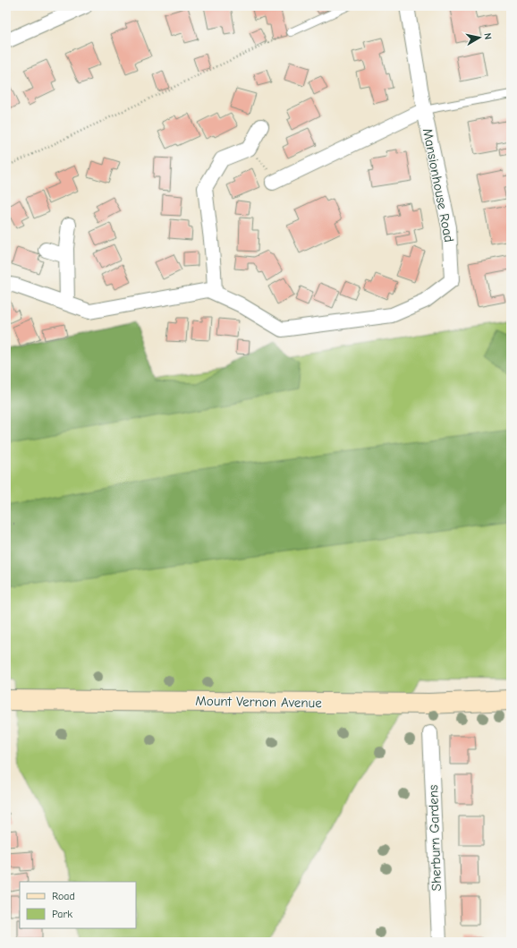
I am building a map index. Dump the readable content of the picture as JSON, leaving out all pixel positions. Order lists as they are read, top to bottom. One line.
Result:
{"streets":{"main road":["Mount Vernon Avenue"],"street":["Mansionhouse Road","Sherburn Gardens"]},"legend":["Road","Park"],"north":"right"}
